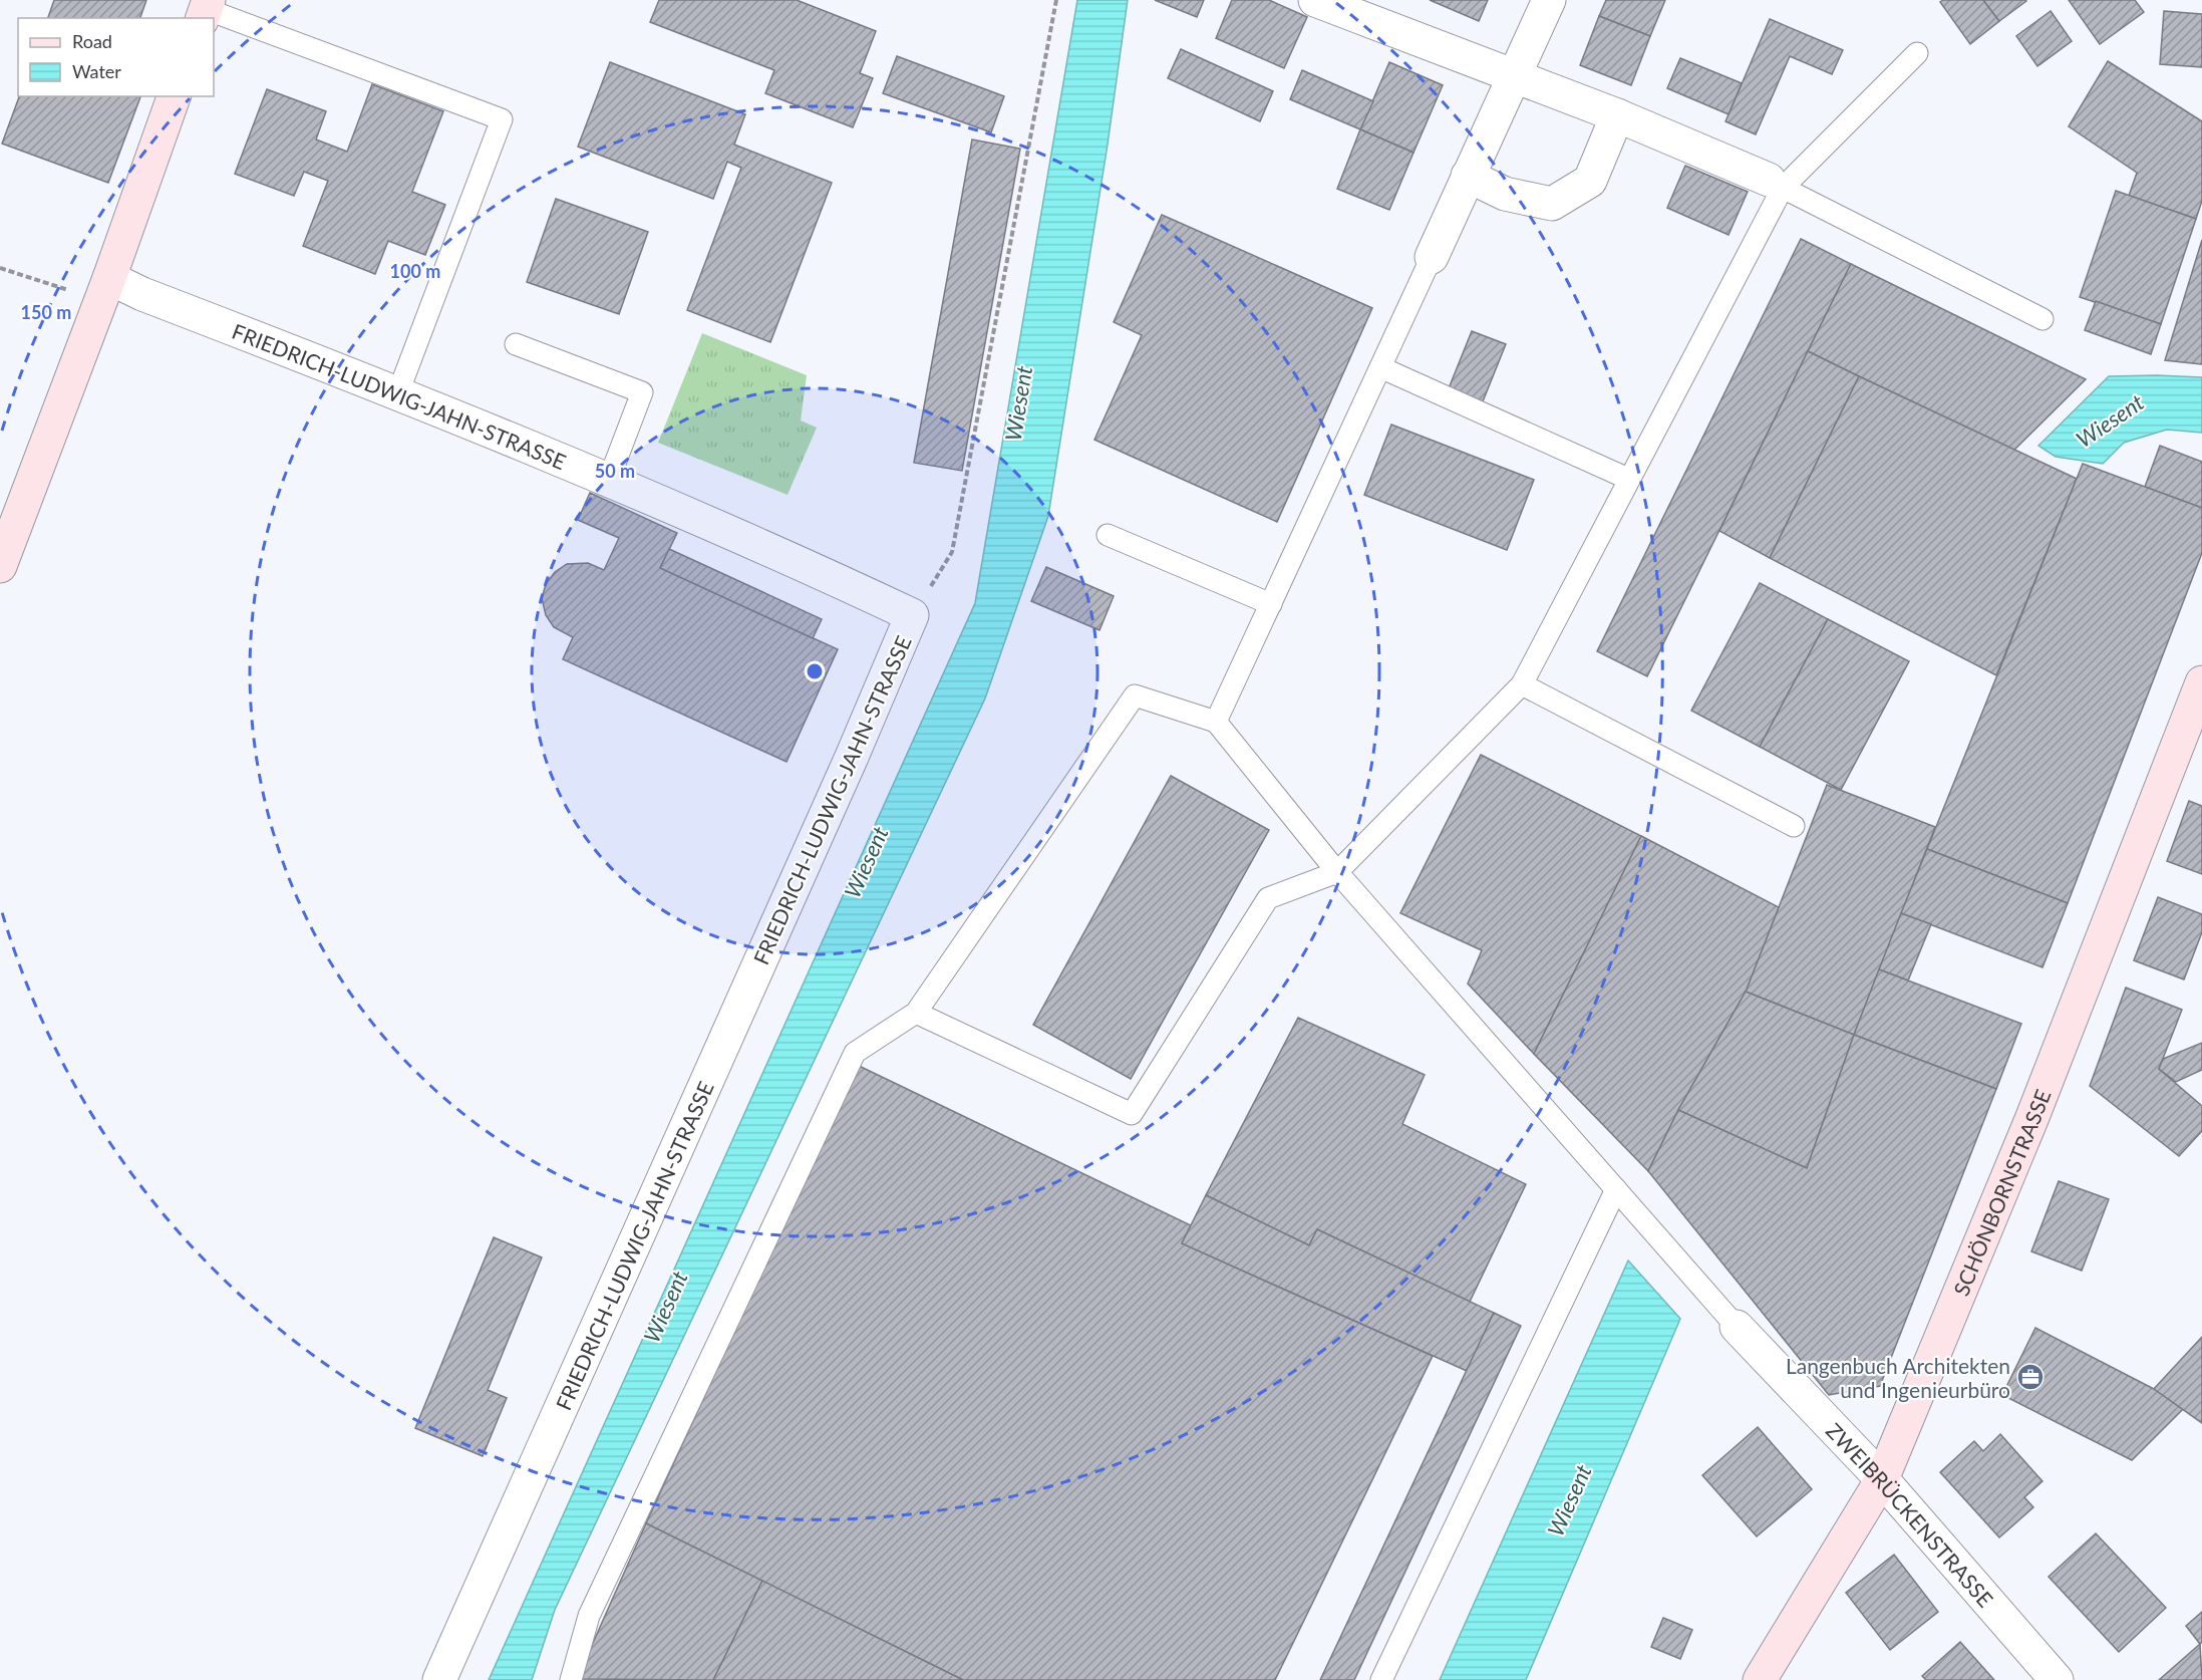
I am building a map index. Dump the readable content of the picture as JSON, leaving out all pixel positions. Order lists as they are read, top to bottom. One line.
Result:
{"streets":{"street":["FRIEDRICH-LUDWIG-JAHN-STRASSE","SCHÖNBORNSTRASSE","ZWEIBRÜCKENSTRASSE"]},"crossings":[["SCHÖNBORNSTRASSE","ZWEIBRÜCKENSTRASSE"]],"water":["Wiesent"],"places":{"office":["Langenbuch Architekten und Ingenieurbüro"]},"legend":["Road","Water"],"rings":["100 m","150 m","50 m"]}
